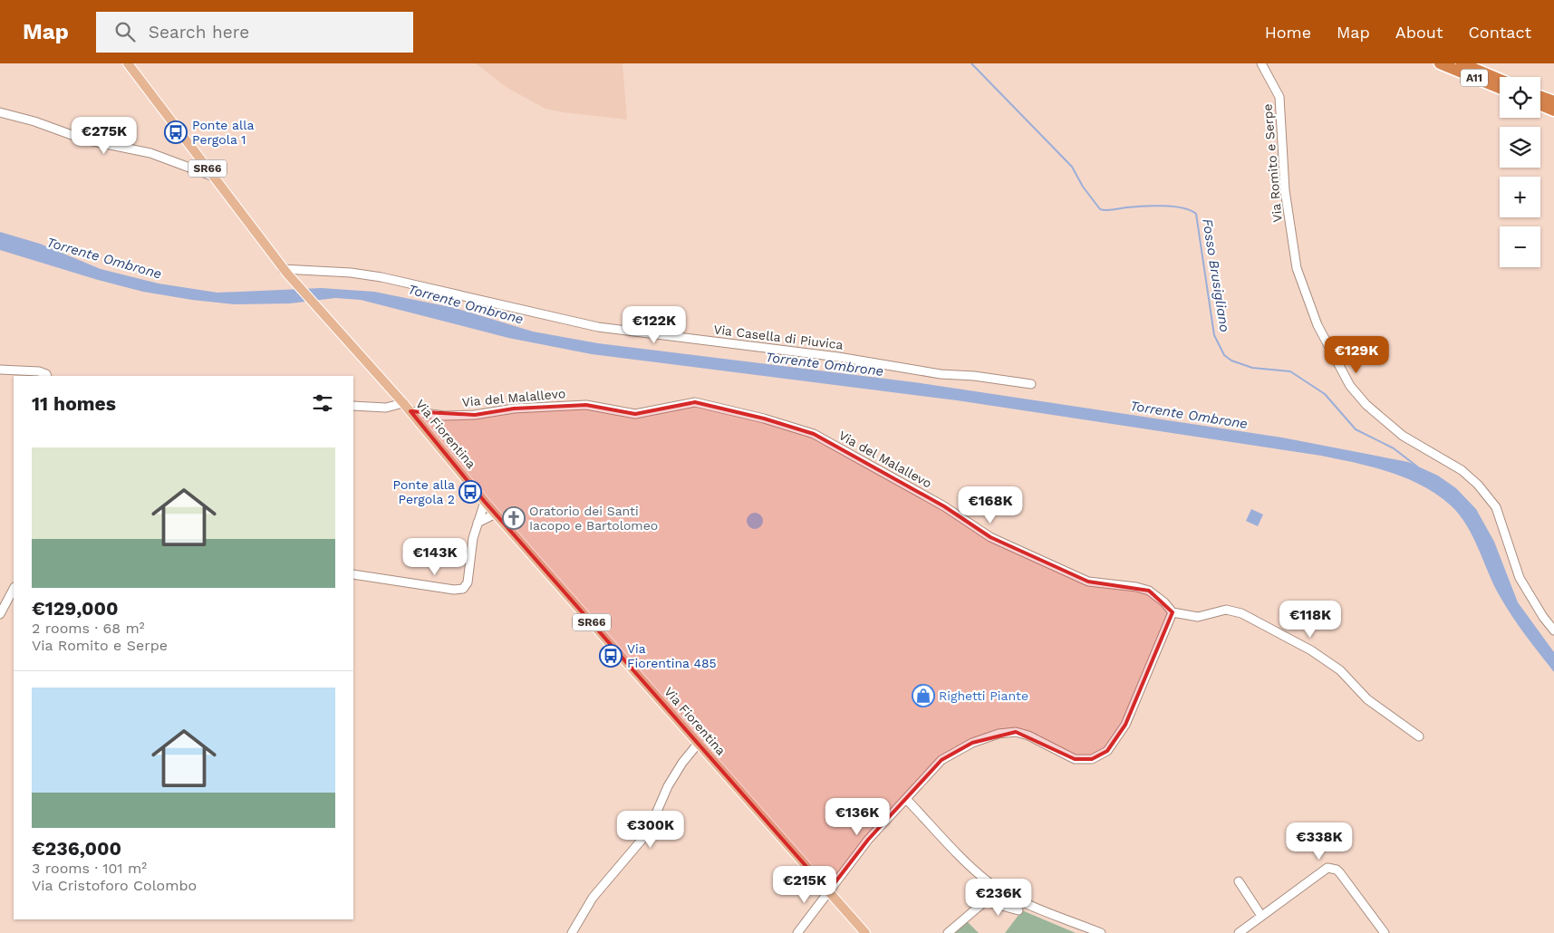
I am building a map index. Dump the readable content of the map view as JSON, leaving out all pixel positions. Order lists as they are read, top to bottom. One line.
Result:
{"streets":{"highway":["A11"],"main road":["SR66","Via Fiorentina"],"street":["Via Romito e Serpe","Via Casella di Piuvica","Via del Malallevo"]},"crossings":[["Via Casella di Piuvica","Via Fiorentina"],["Via del Malallevo","Via Fiorentina"]],"water":["Torrente Ombrone","Fosso Brusigliano"],"places":{"bus stop":["Ponte alla Pergola 1","Ponte alla Pergola 2","Via Fiorentina 485"],"church":["Oratorio dei Santi Iacopo e Bartolomeo"],"shop":["Righetti Piante"]},"page":{"header":"Map","search":"Search here","nav":["Home","Map","About","Contact"],"map_buttons":["+","−"],"price":["€275K","€122K","€129K","€168K","€143K","€118K","€136K","€300K","€338K","€215K","€236K"],"heading":"11 homes","list":[{"name":"€129,000","note":"2 rooms · 68 m² · Via Romito e Serpe"},{"name":"€236,000","note":"3 rooms · 101 m² · Via Cristoforo Colombo"}]}}
